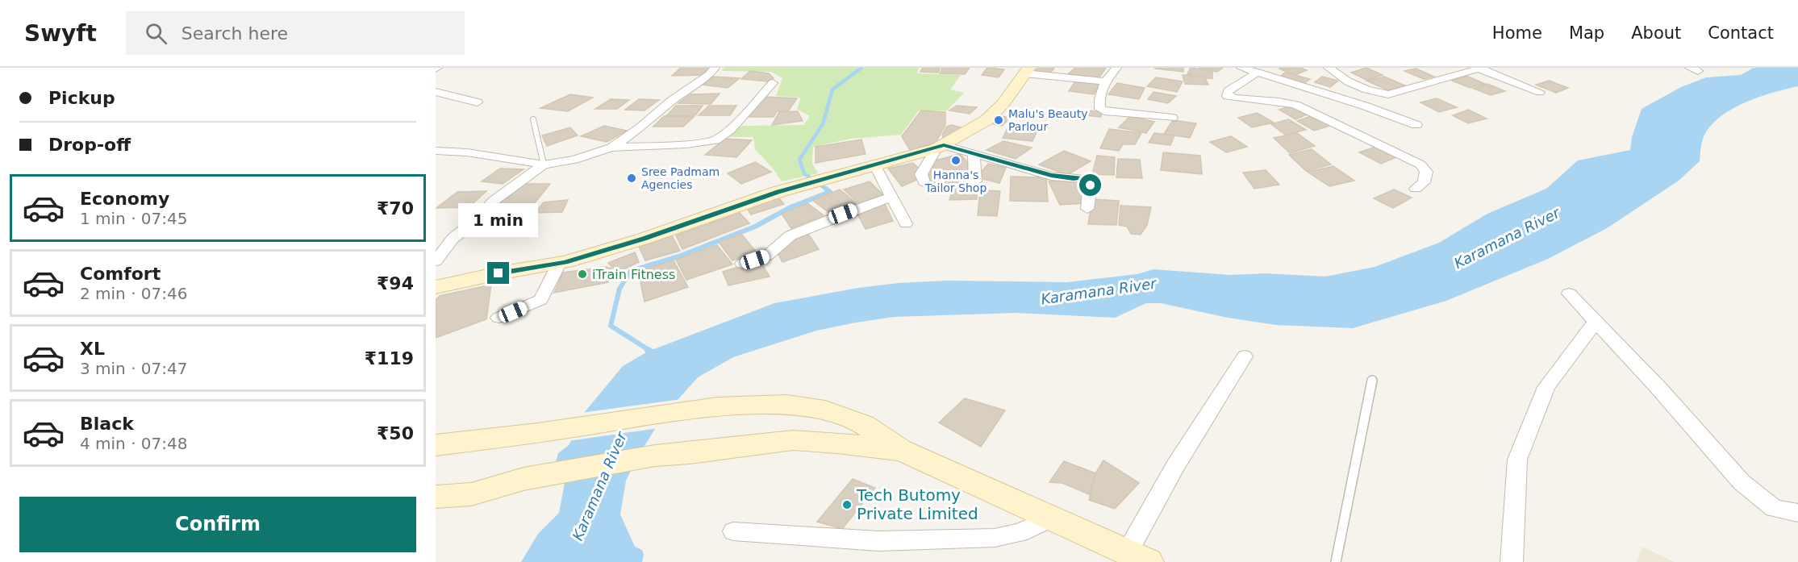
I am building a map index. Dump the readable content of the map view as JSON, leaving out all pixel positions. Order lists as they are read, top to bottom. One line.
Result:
{"water":["Karamana River"],"places":["Malu's Beauty Parlour","Hanna's Tailor Shop","Sree Padmam Agencies","iTrain Fitness","Tech Butomy Private Limited"],"page":{"header":"Swyft","search":"Search here","nav":["Home","Map","About","Contact"],"banner":["Pickup","Drop-off"],"list":[{"name":"Economy","note":"1 min · 07:45","value":"₹70"},{"name":"Comfort","note":"2 min · 07:46","value":"₹94"},{"name":"XL","note":"3 min · 07:47","value":"₹119"},{"name":"Black","note":"4 min · 07:48","value":"₹50"}],"bubble":"1 min","buttons":"Confirm"}}
